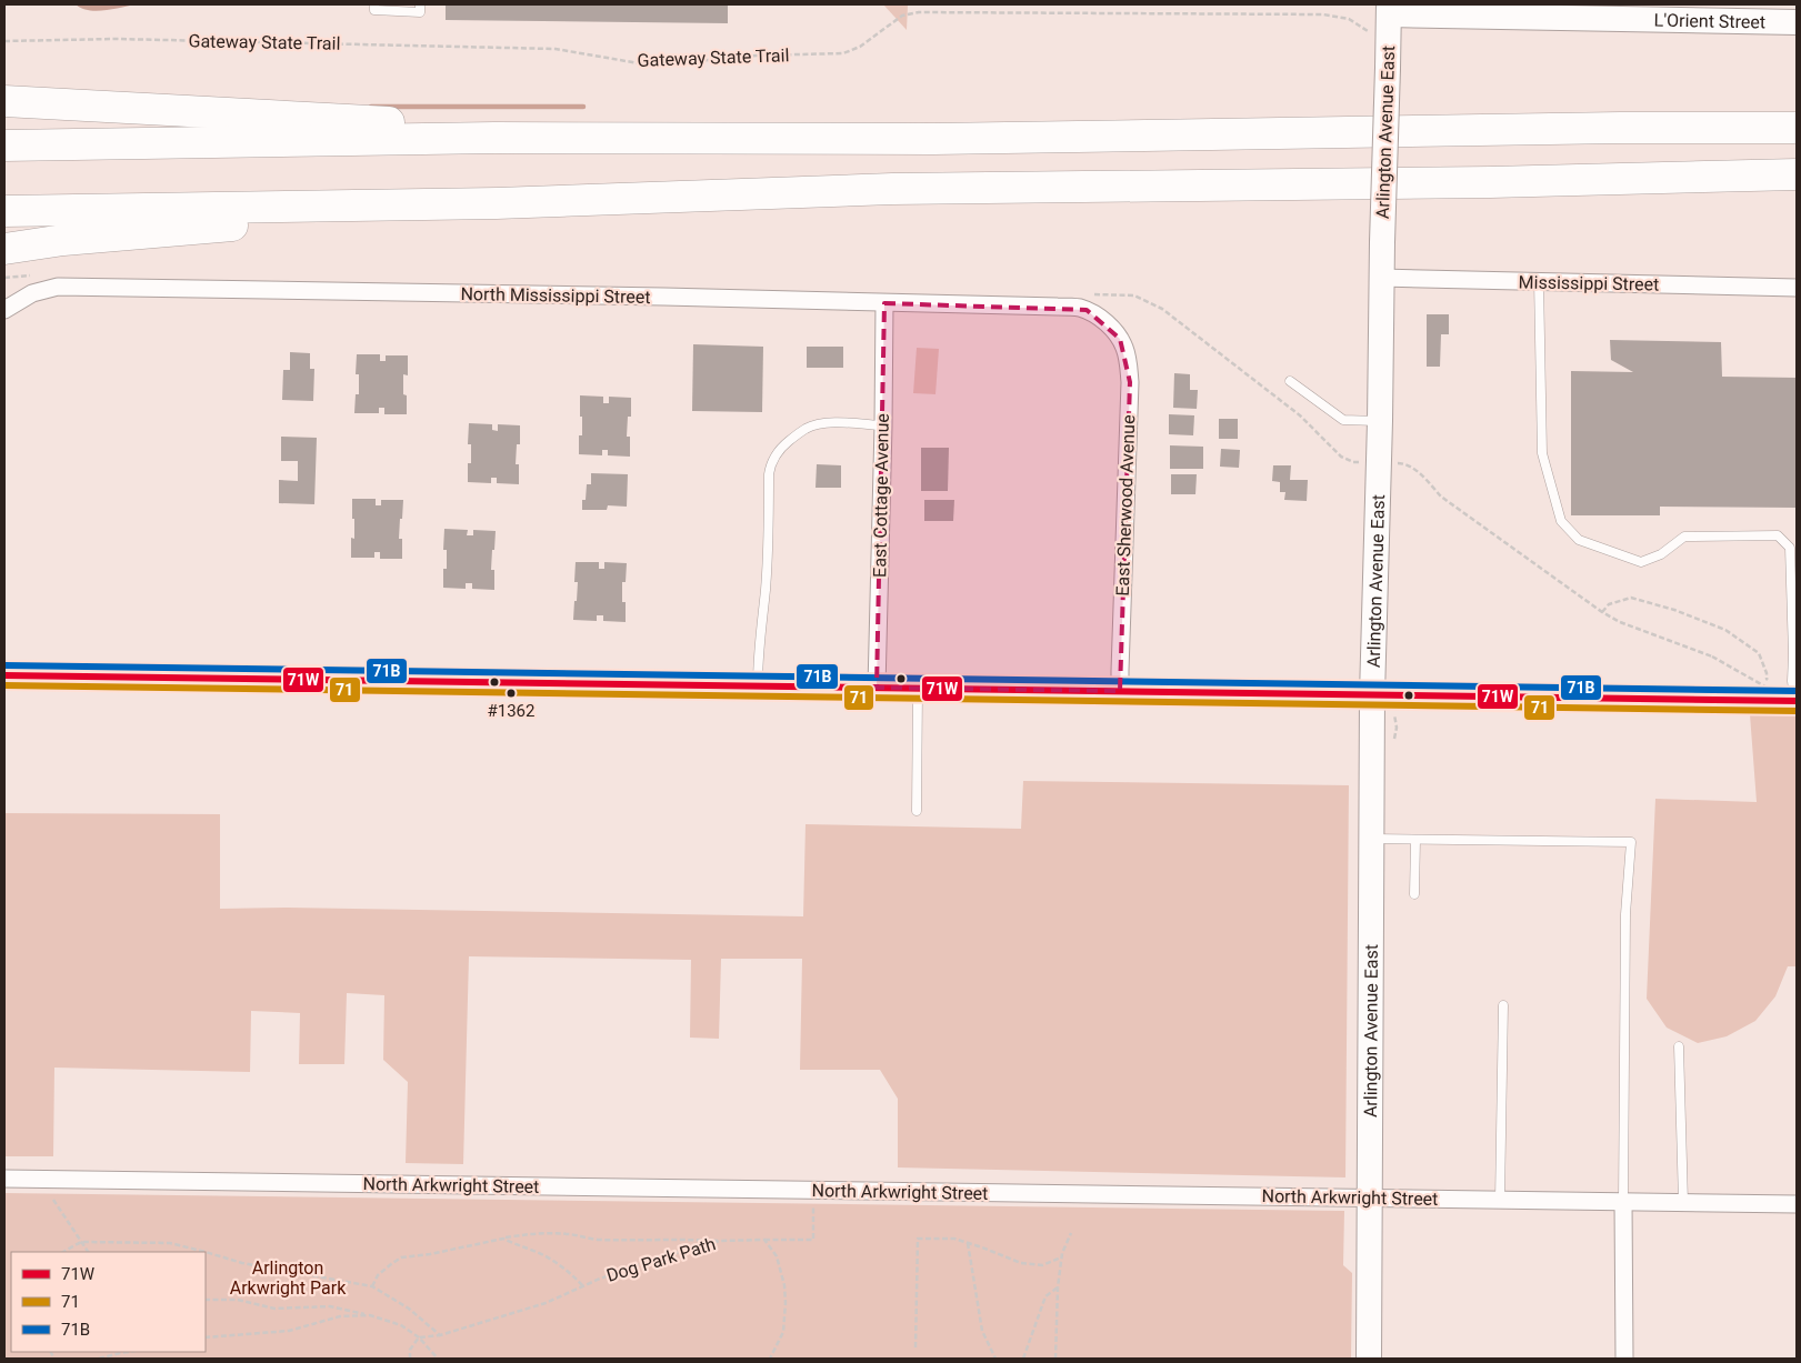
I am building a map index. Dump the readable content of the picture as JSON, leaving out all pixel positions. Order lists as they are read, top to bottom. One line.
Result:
{"streets":{"street":["L'Orient Street","Arlington Avenue East","Mississippi Street","North Mississippi Street","East Cottage Avenue","East Sherwood Avenue","North Arkwright Street"],"path":["Gateway State Trail","Dog Park Path"]},"crossings":[["L'Orient Street","Arlington Avenue East"],["Arlington Avenue East","Mississippi Street"],["Arlington Avenue East","North Arkwright Street"],["North Mississippi Street","East Cottage Avenue"],["North Mississippi Street","East Sherwood Avenue"],["North Arkwright Street","Dog Park Path"]],"parks":["Arlington Arkwright Park"],"places":["#1362"],"lines":["transit line 71B","transit line 71W","transit line 71"],"legend":["71W","71","71B"]}
